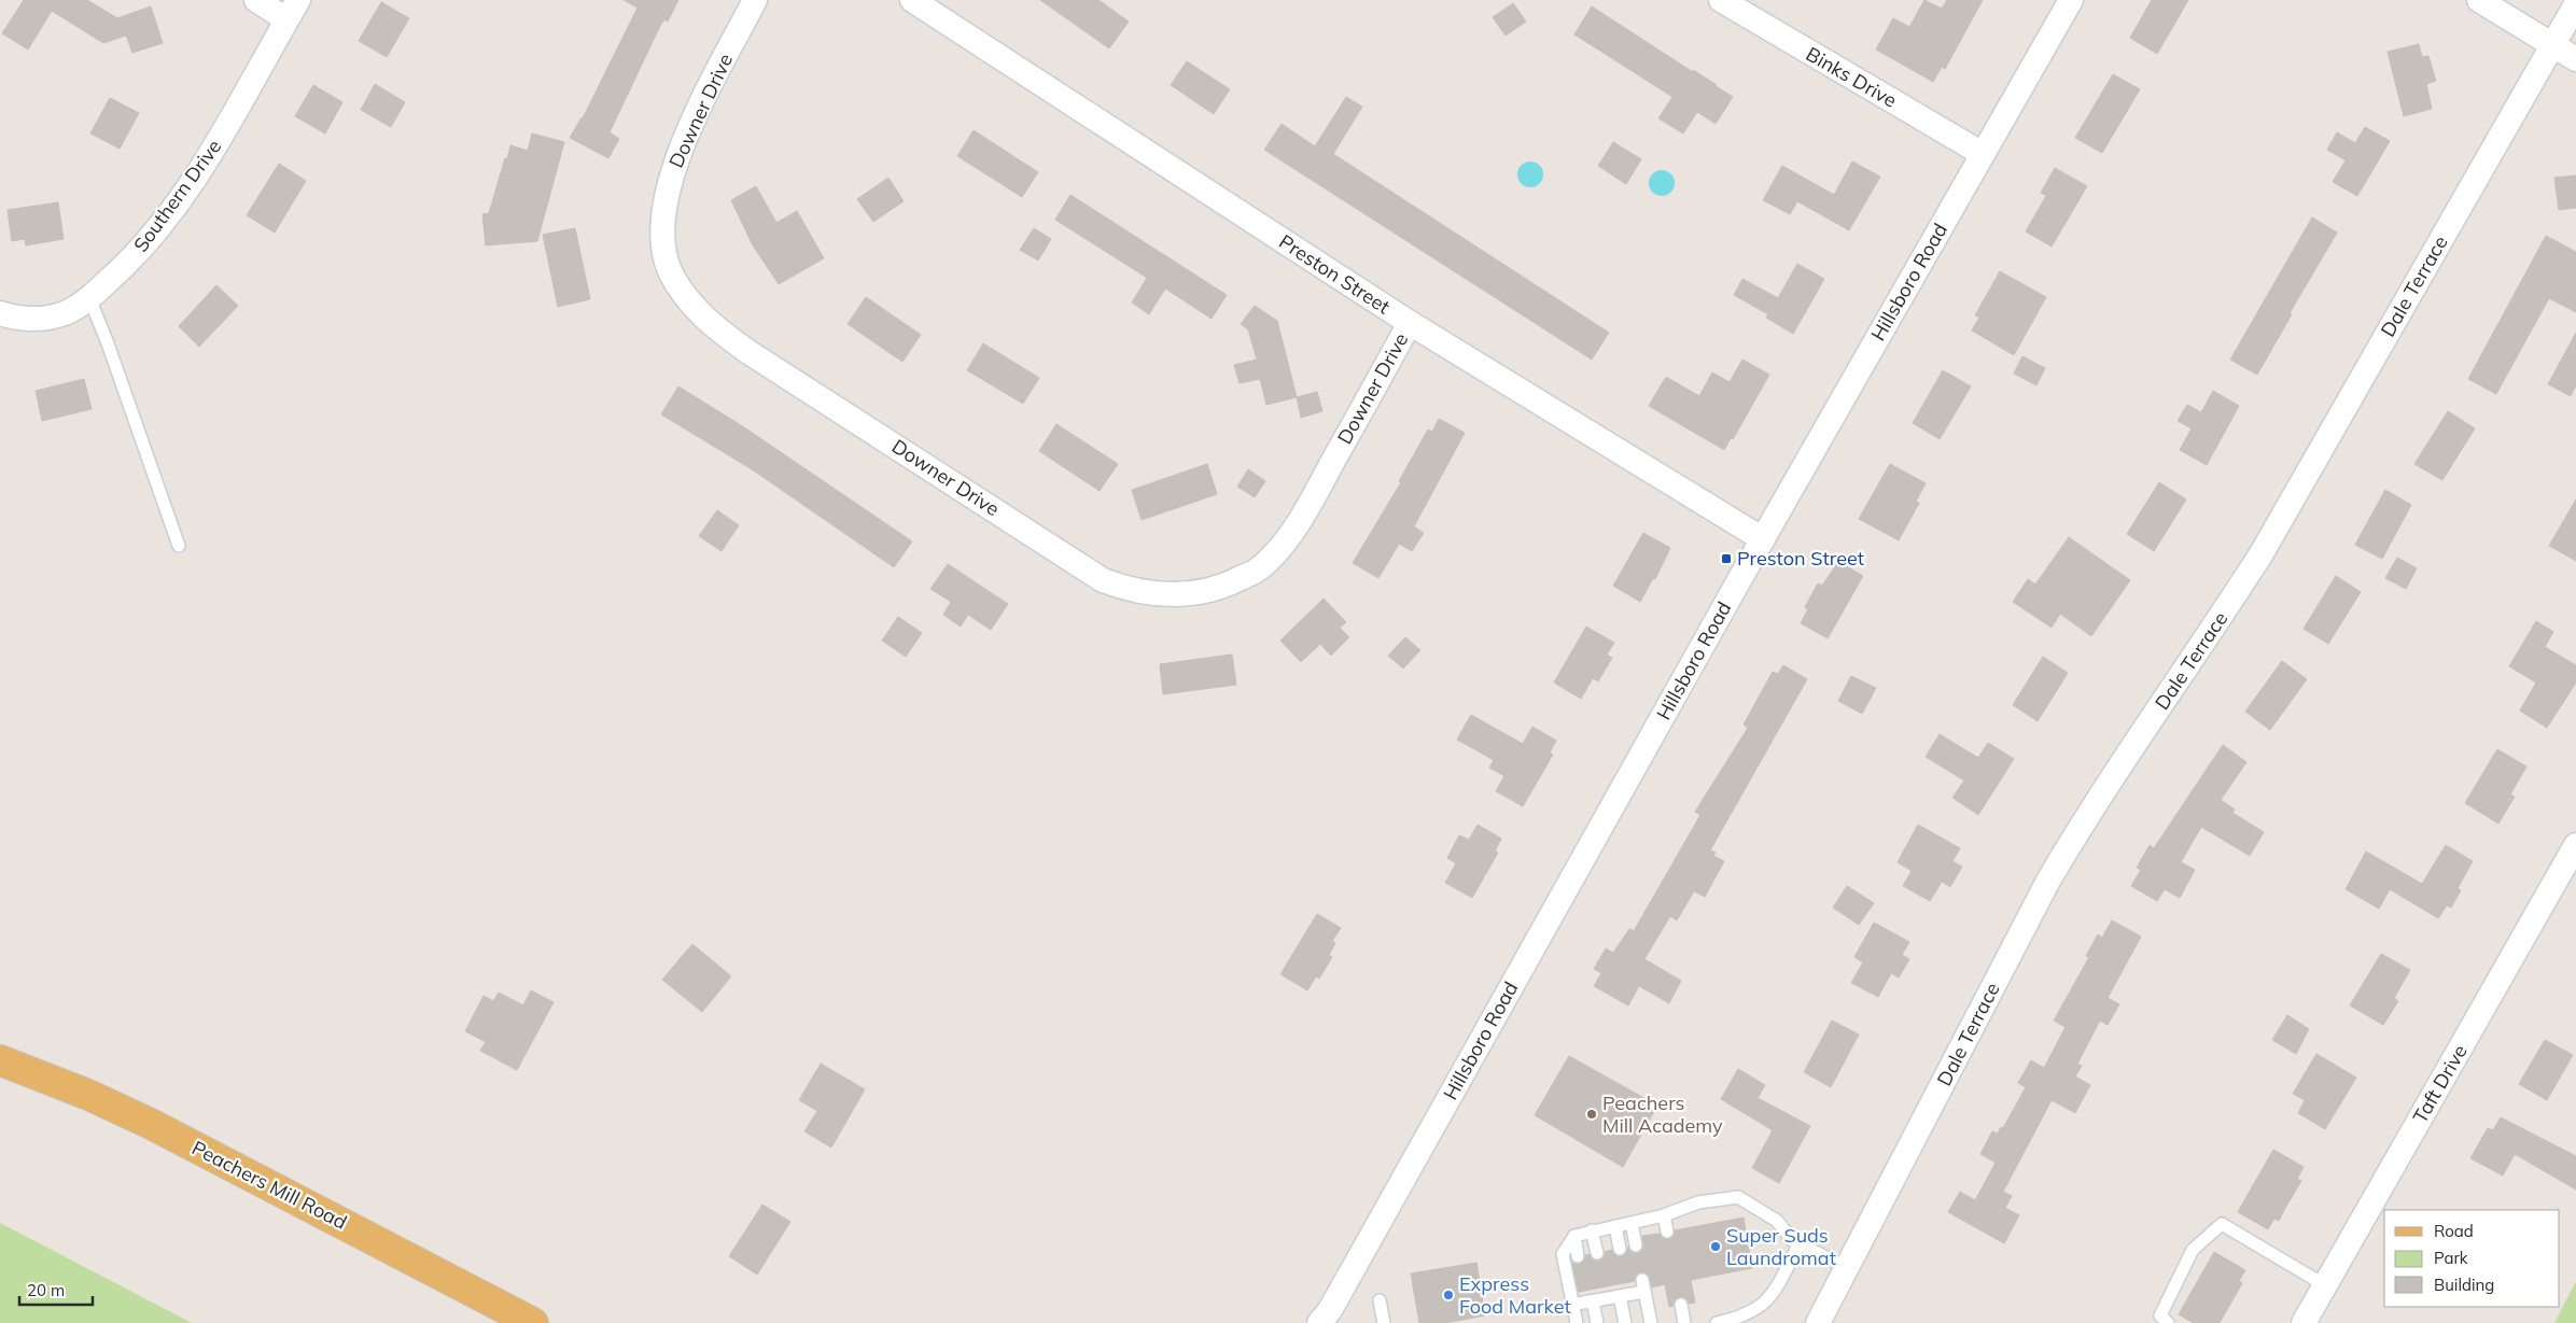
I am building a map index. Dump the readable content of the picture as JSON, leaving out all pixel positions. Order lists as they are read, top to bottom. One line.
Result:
{"streets":{"main road":["Peachers Mill Road"],"street":["Binks Drive","Downer Drive","Southern Drive","Preston Street","Hillsboro Road","Dale Terrace","Taft Drive"]},"crossings":[["Binks Drive","Hillsboro Road"],["Downer Drive","Preston Street"],["Preston Street","Hillsboro Road"]],"places":{"transit":["Preston Street"],"other":["Peachers Mill Academy","Super Suds Laundromat","Express Food Market"]},"legend":["Road","Park","Building"],"scale_bar":"20 m"}
